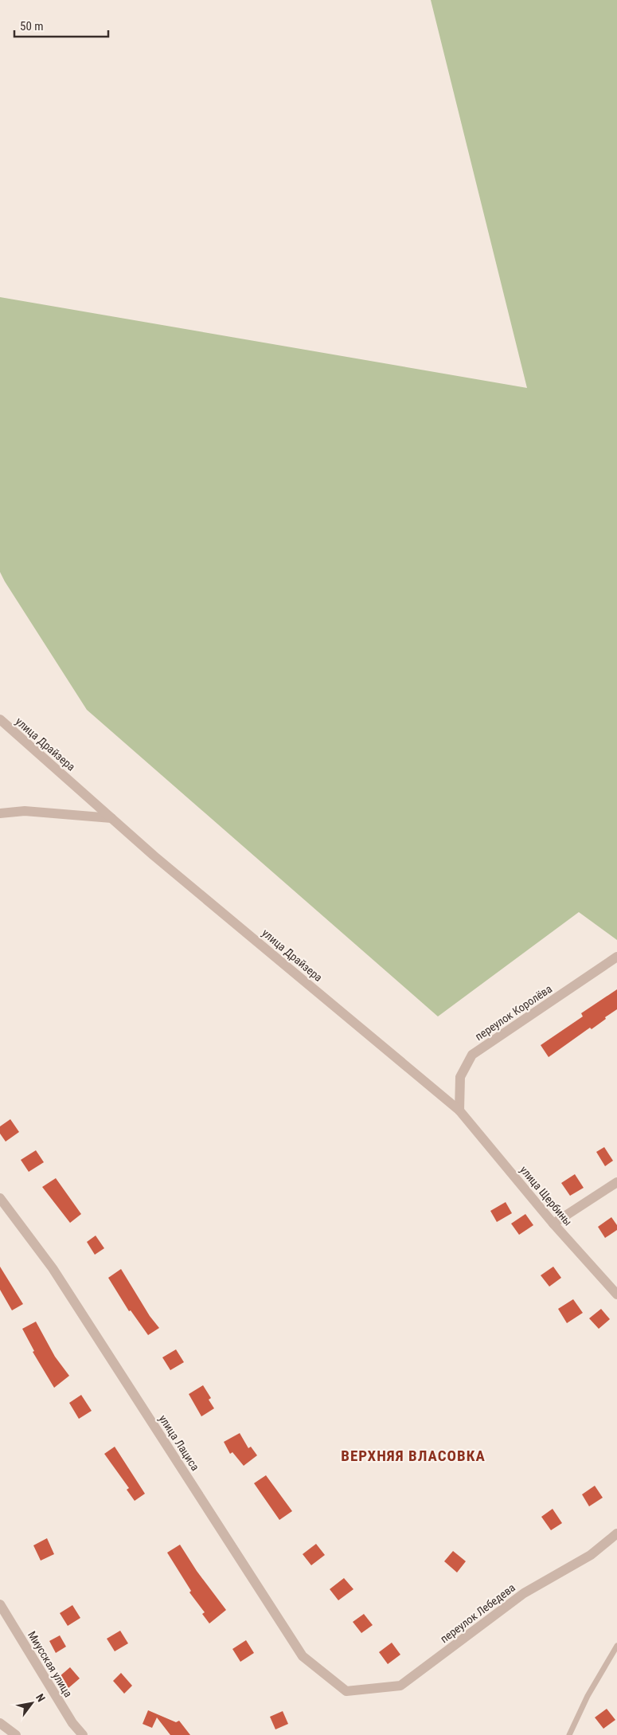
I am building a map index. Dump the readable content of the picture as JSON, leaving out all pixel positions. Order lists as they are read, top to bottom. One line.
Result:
{"streets":{"street":["улица Драйзера","переулок Королёва","улица Щербины","улица Лациса","переулок Лебедева","Миусская улица"]},"crossings":[["улица Драйзера","переулок Королёва"],["улица Драйзера","улица Щербины"],["переулок Королёва","улица Щербины"],["улица Лациса","переулок Лебедева"]],"districts":["ВЕРХНЯЯ ВЛАСОВКА"],"scale_bar":"50 m","north":"top right"}
